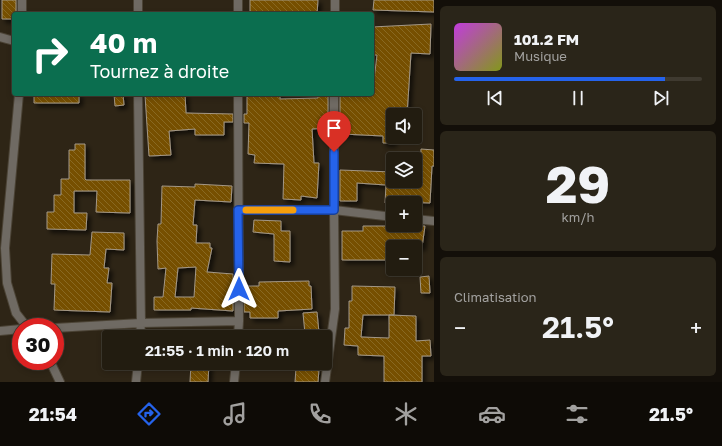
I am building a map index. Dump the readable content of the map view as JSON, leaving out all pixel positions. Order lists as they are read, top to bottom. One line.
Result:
{"page":{"turn":["40 m","Tournez à droite"],"song":["101.2 FM","Musique"],"map_buttons":["+","−"],"tile":[["29","km/h"],"Climatisation"],"heat":["−","21.5°","+"],"limit":"30","trip":"21:55 · 1 min · 120 m","tabs":["21:54","21.5°"]}}
